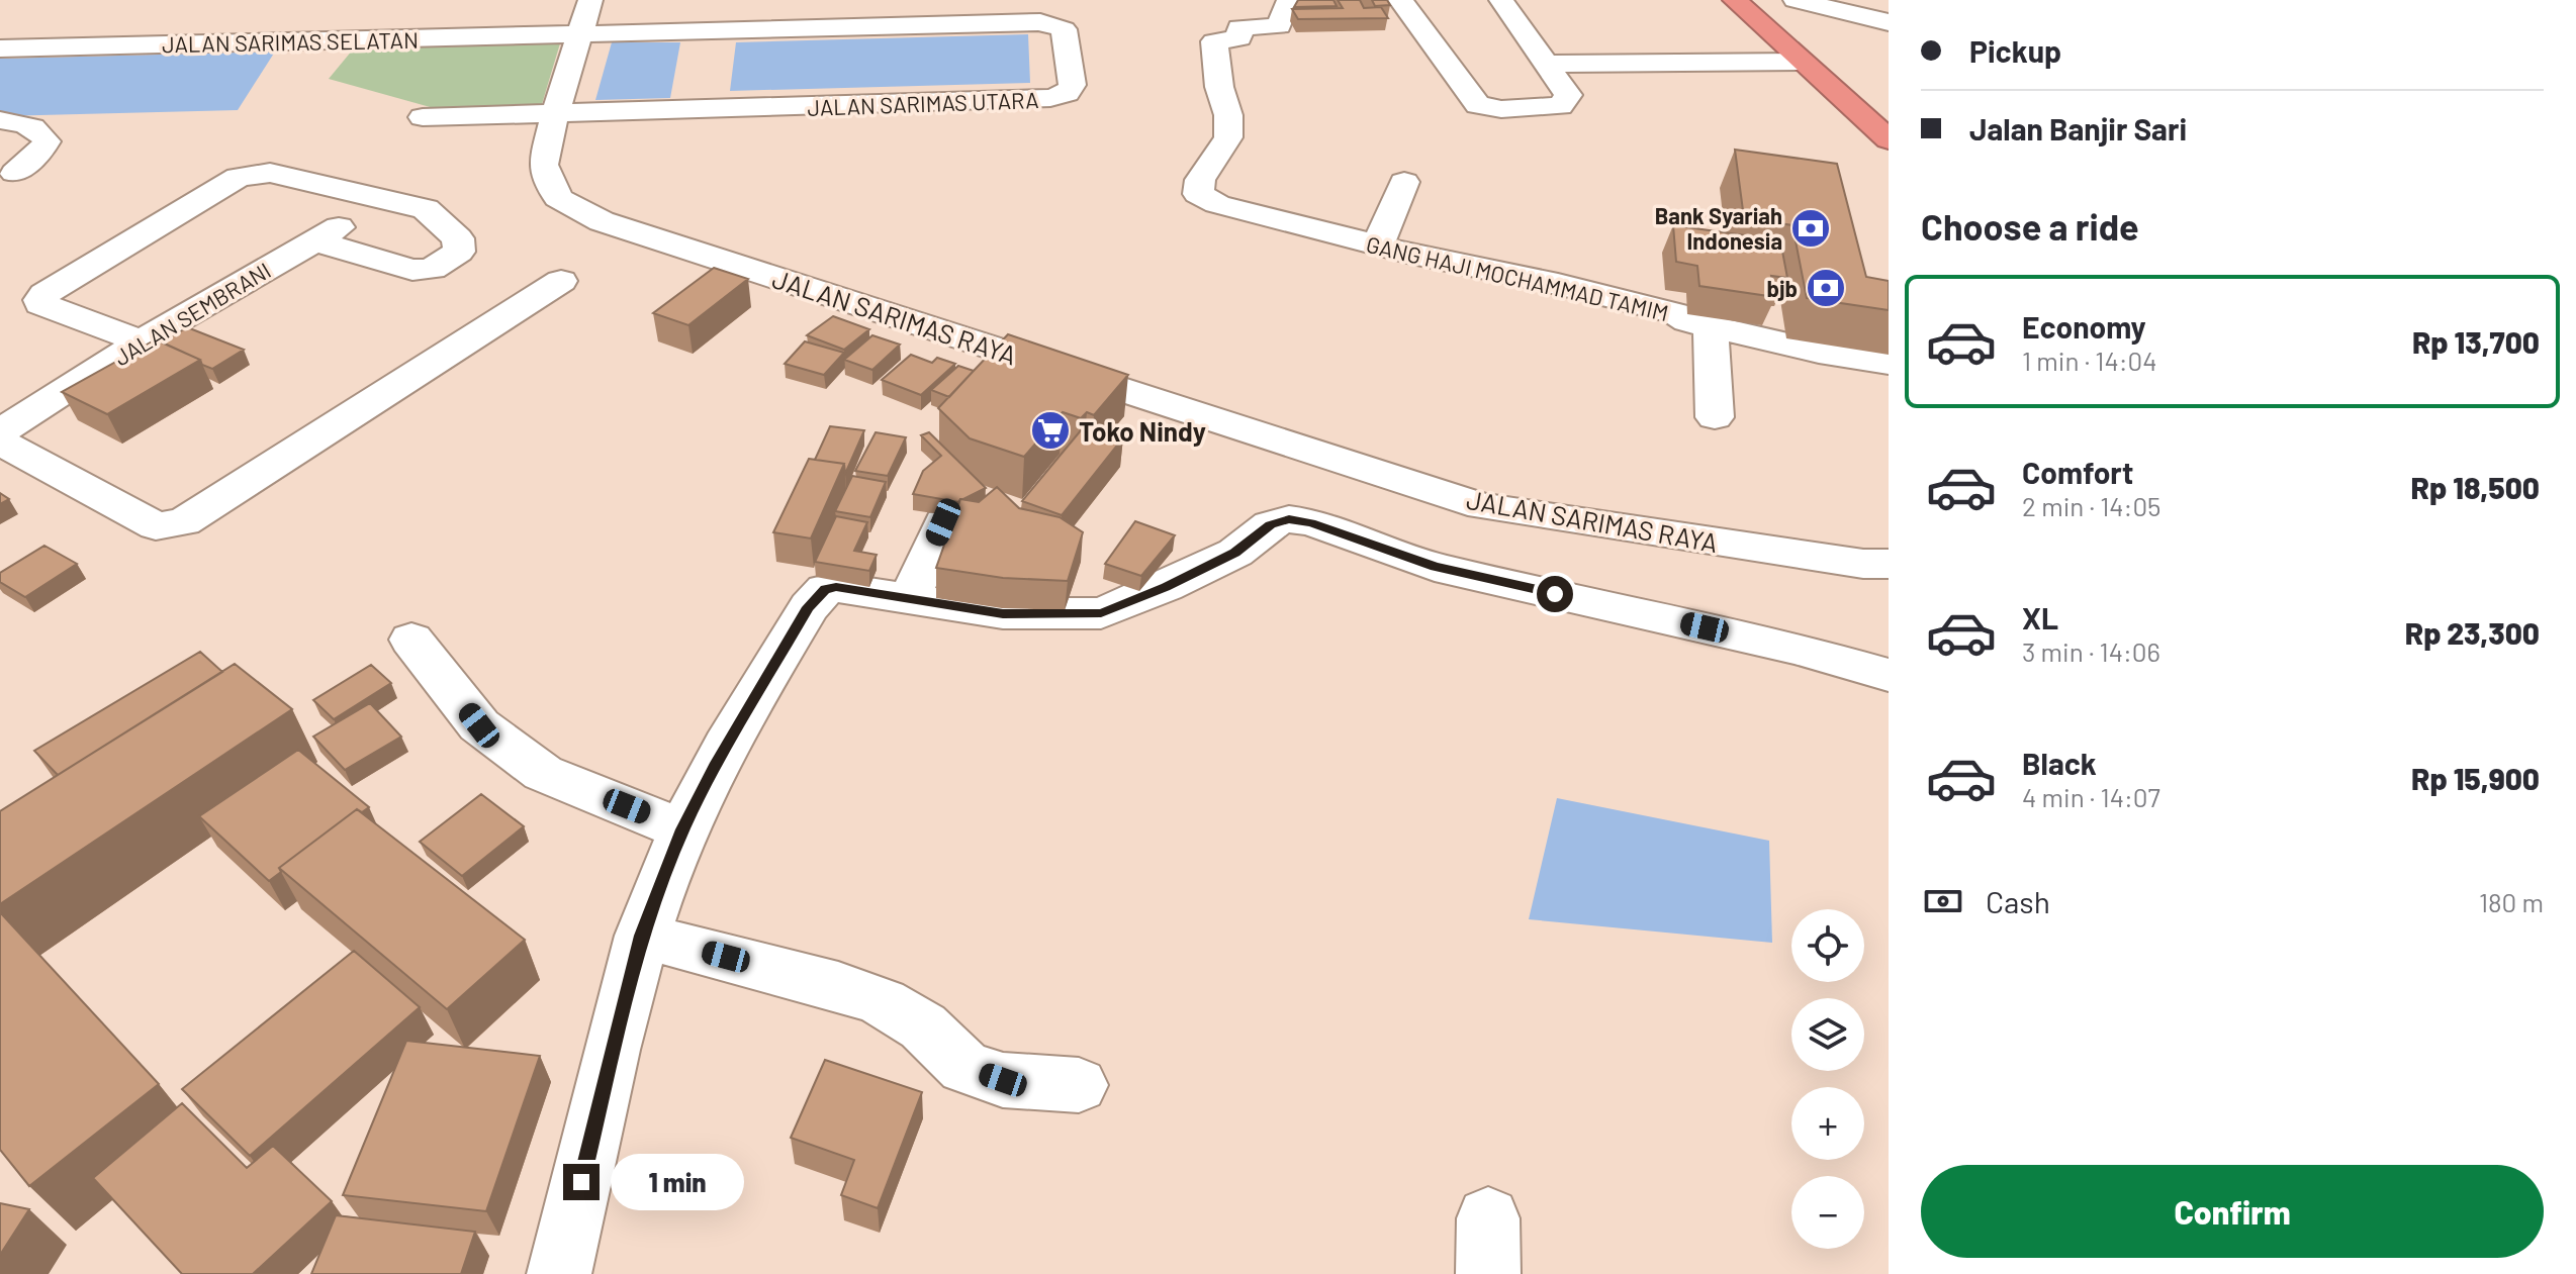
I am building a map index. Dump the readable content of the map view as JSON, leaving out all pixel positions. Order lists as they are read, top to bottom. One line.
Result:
{"streets":{"street":["JALAN SARIMAS SELATAN","JALAN SARIMAS UTARA","GANG HAJI MOCHAMMAD TAMIM","JALAN SEMBRANI","JALAN SARIMAS RAYA"]},"crossings":[["JALAN SARIMAS SELATAN","JALAN SARIMAS UTARA"],["JALAN SARIMAS SELATAN","JALAN SARIMAS RAYA"],["JALAN SARIMAS UTARA","JALAN SARIMAS RAYA"]],"places":{"bank":["Bank Syariah Indonesia","bjb"],"supermarket":["Toko Nindy"]},"page":{"banner":["Pickup","Jalan Banjir Sari"],"heading":"Choose a ride","list":[{"name":"Economy","note":"1 min · 14:04","value":"Rp 13,700"},{"name":"Comfort","note":"2 min · 14:05","value":"Rp 18,500"},{"name":"XL","note":"3 min · 14:06","value":"Rp 23,300"},{"name":"Black","note":"4 min · 14:07","value":"Rp 15,900"}],"pay":["Cash","180 m"],"map_buttons":["+","−"],"buttons":"Confirm","bubble":"1 min"}}
